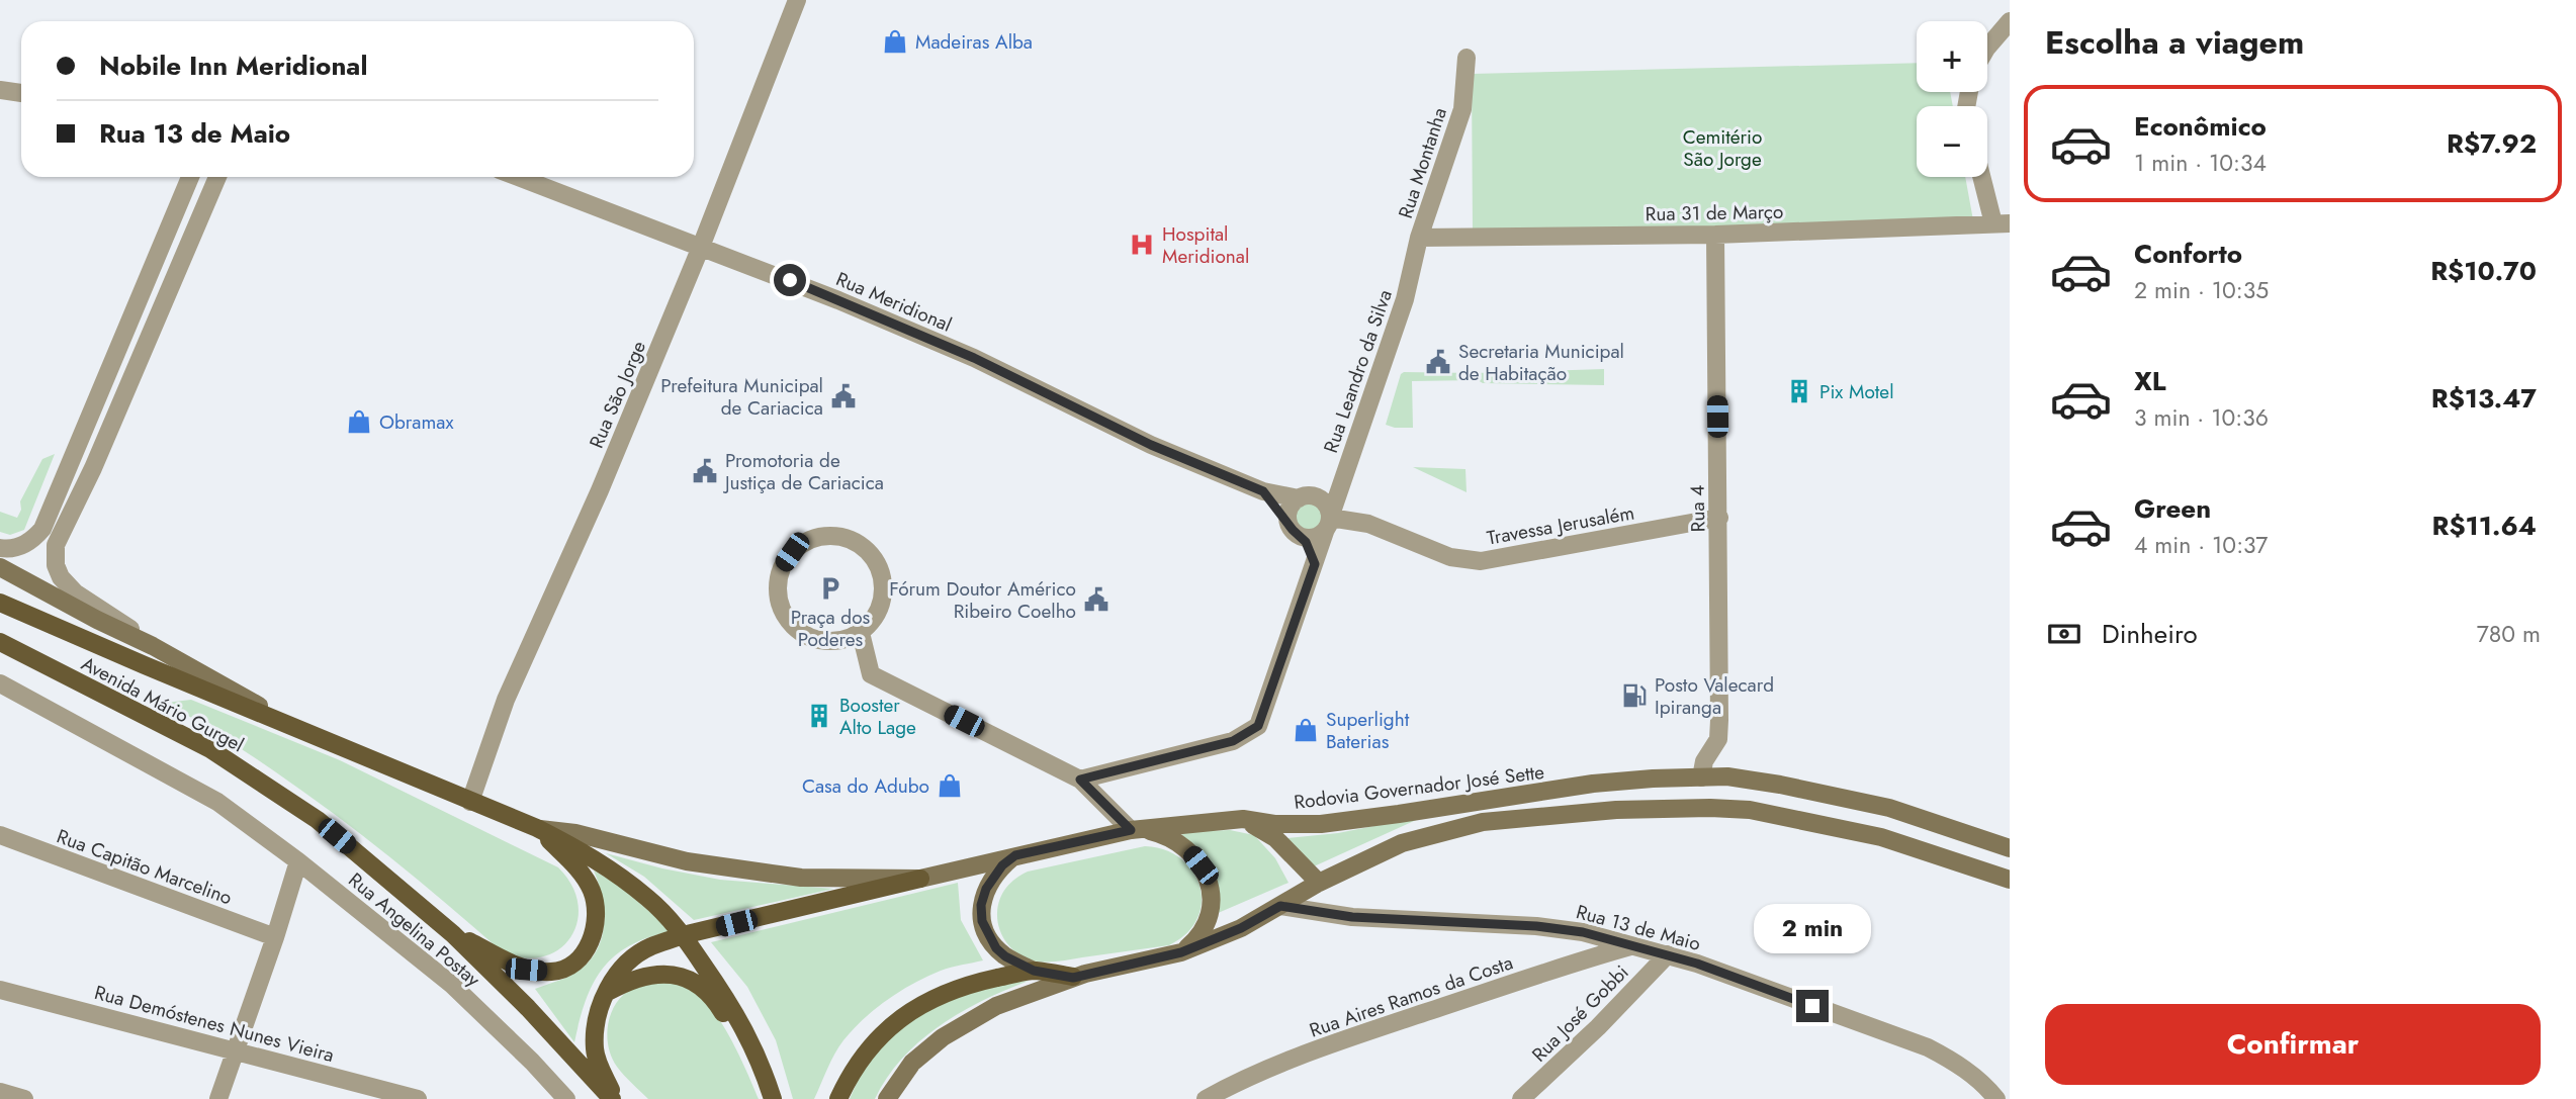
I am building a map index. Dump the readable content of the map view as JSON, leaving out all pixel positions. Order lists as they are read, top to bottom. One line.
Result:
{"streets":{"main road":["Avenida Mário Gurgel","Rodovia Governador José Sette"],"street":["Rua Montanha","Rua 31 de Março","Rua Meridional","Rua Leandro da Silva","Rua São Jorge","Rua 4","Travessa Jerusalém","Rua Capitão Marcelino","Rua 13 de Maio","Rua Angelina Postay","Rua Aires Ramos da Costa","Rua José Gobbi","Rua Demóstenes Nunes Vieira"]},"crossings":[["Rua Montanha","Rua 31 de Março"],["Rua Montanha","Rua Leandro da Silva"],["Rua 31 de Março","Rua Leandro da Silva"],["Rua 31 de Março","Rua 4"],["Rua Meridional","Rua São Jorge"],["Rua Leandro da Silva","Travessa Jerusalém"],["Rua São Jorge","Avenida Mário Gurgel"],["Rua 4","Travessa Jerusalém"],["Rua 4","Rodovia Governador José Sette"],["Avenida Mário Gurgel","Rodovia Governador José Sette"],["Rua 13 de Maio","Rua Aires Ramos da Costa"],["Rua 13 de Maio","Rua José Gobbi"]],"parks":["Cemitério São Jorge"],"places":{"shop":["Madeiras Alba","Obramax","Superlight Baterias","Casa do Adubo"],"hospital":["Hospital Meridional"],"public building":["Secretaria Municipal de Habitação","Prefeitura Municipal de Cariacica","Promotoria de Justiça de Cariacica","Fórum Doutor Américo Ribeiro Coelho"],"building":["Pix Motel","Booster Alto Lage"],"parking":["Praça dos Poderes"],"fuel station":["Posto Valecard Ipiranga"]},"page":{"heading":"Escolha a viagem","map_buttons":["+","−"],"banner":["Nobile Inn Meridional","Rua 13 de Maio"],"list":[{"name":"Econômico","note":"1 min · 10:34","value":"R$7.92"},{"name":"Conforto","note":"2 min · 10:35","value":"R$10.70"},{"name":"XL","note":"3 min · 10:36","value":"R$13.47"},{"name":"Green","note":"4 min · 10:37","value":"R$11.64"}],"pay":["Dinheiro","780 m"],"bubble":"2 min","buttons":"Confirmar"}}
